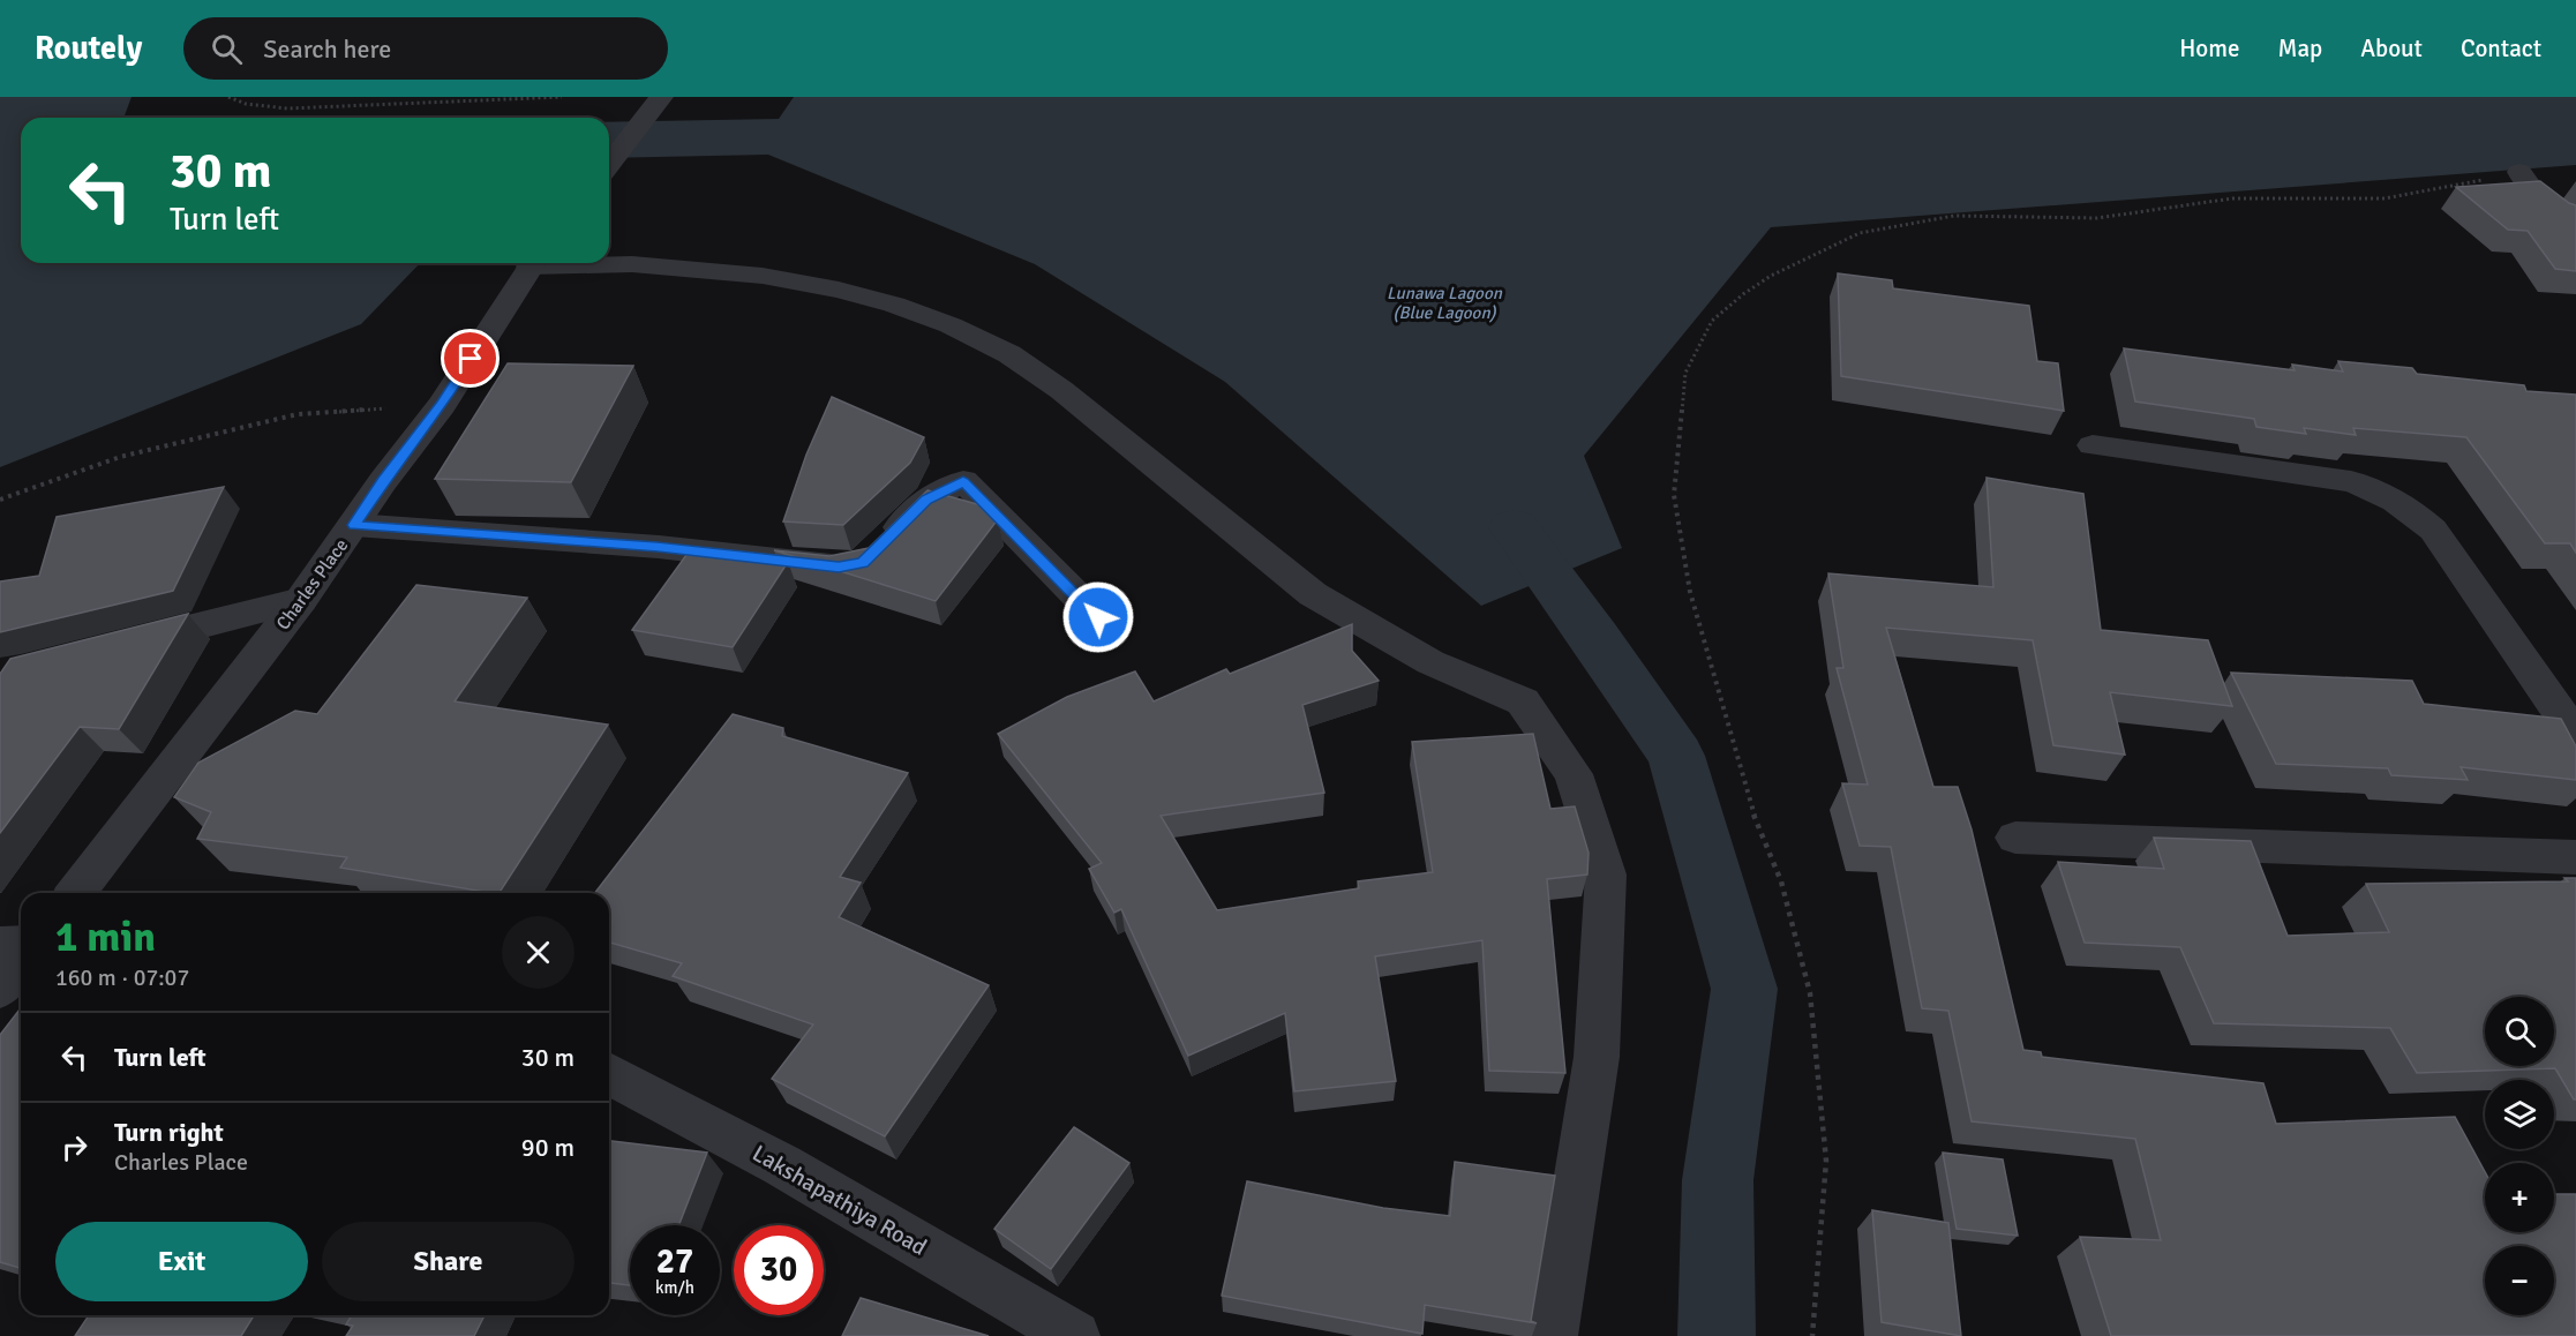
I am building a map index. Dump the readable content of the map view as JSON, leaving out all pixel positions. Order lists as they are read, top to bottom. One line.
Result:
{"streets":{"street":["Charles Place","Lakshapathiya Road"]},"water":["Lunawa Lagoon (Blue Lagoon)"],"page":{"header":"Routely","search":"Search here","nav":["Home","Map","About","Contact"],"turn":["30 m","Turn left"],"heading":["1 min","160 m · 07:07"],"map_buttons":["+","−"],"list":[{"name":"Turn left","value":"30 m"},{"name":"Turn right","note":"Charles Place","value":"90 m"}],"buttons":["Exit","Share"],"speed":"27 km/h","limit":"30"}}
